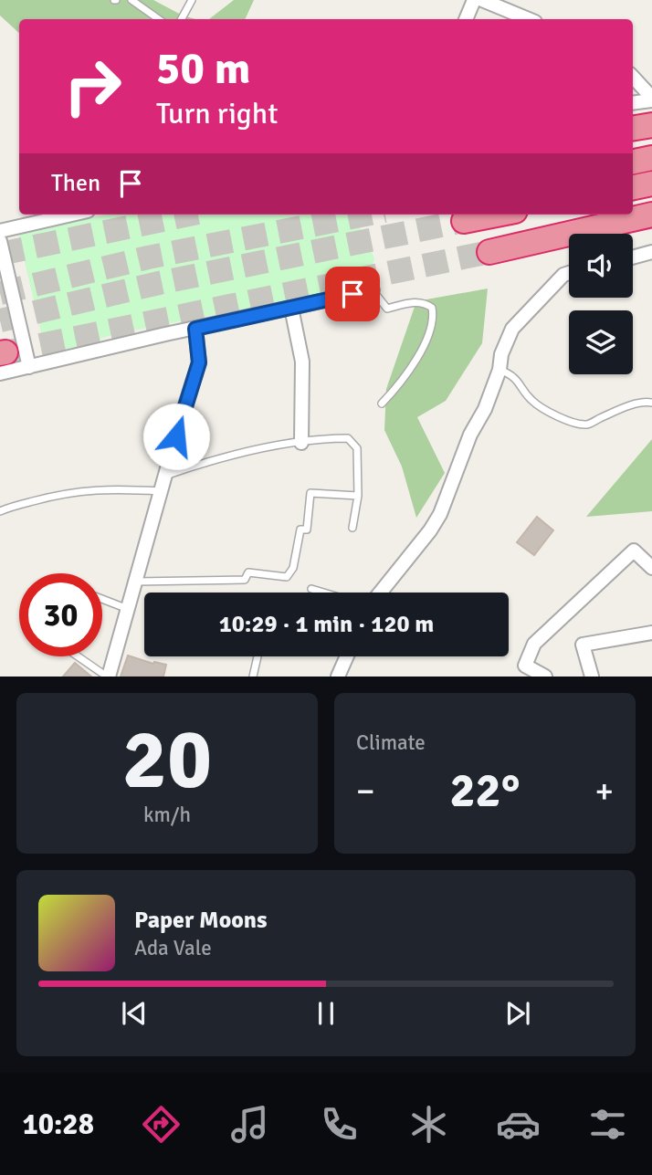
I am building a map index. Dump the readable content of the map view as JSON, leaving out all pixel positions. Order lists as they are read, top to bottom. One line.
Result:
{"page":{"turn":["50 m","Turn right"],"then":"Then","limit":"30","trip":"10:29 · 1 min · 120 m","tile":[["20","km/h"],"Climate"],"heat":["−","22°","+"],"song":["Paper Moons","Ada Vale"],"tabs":"10:28"}}
